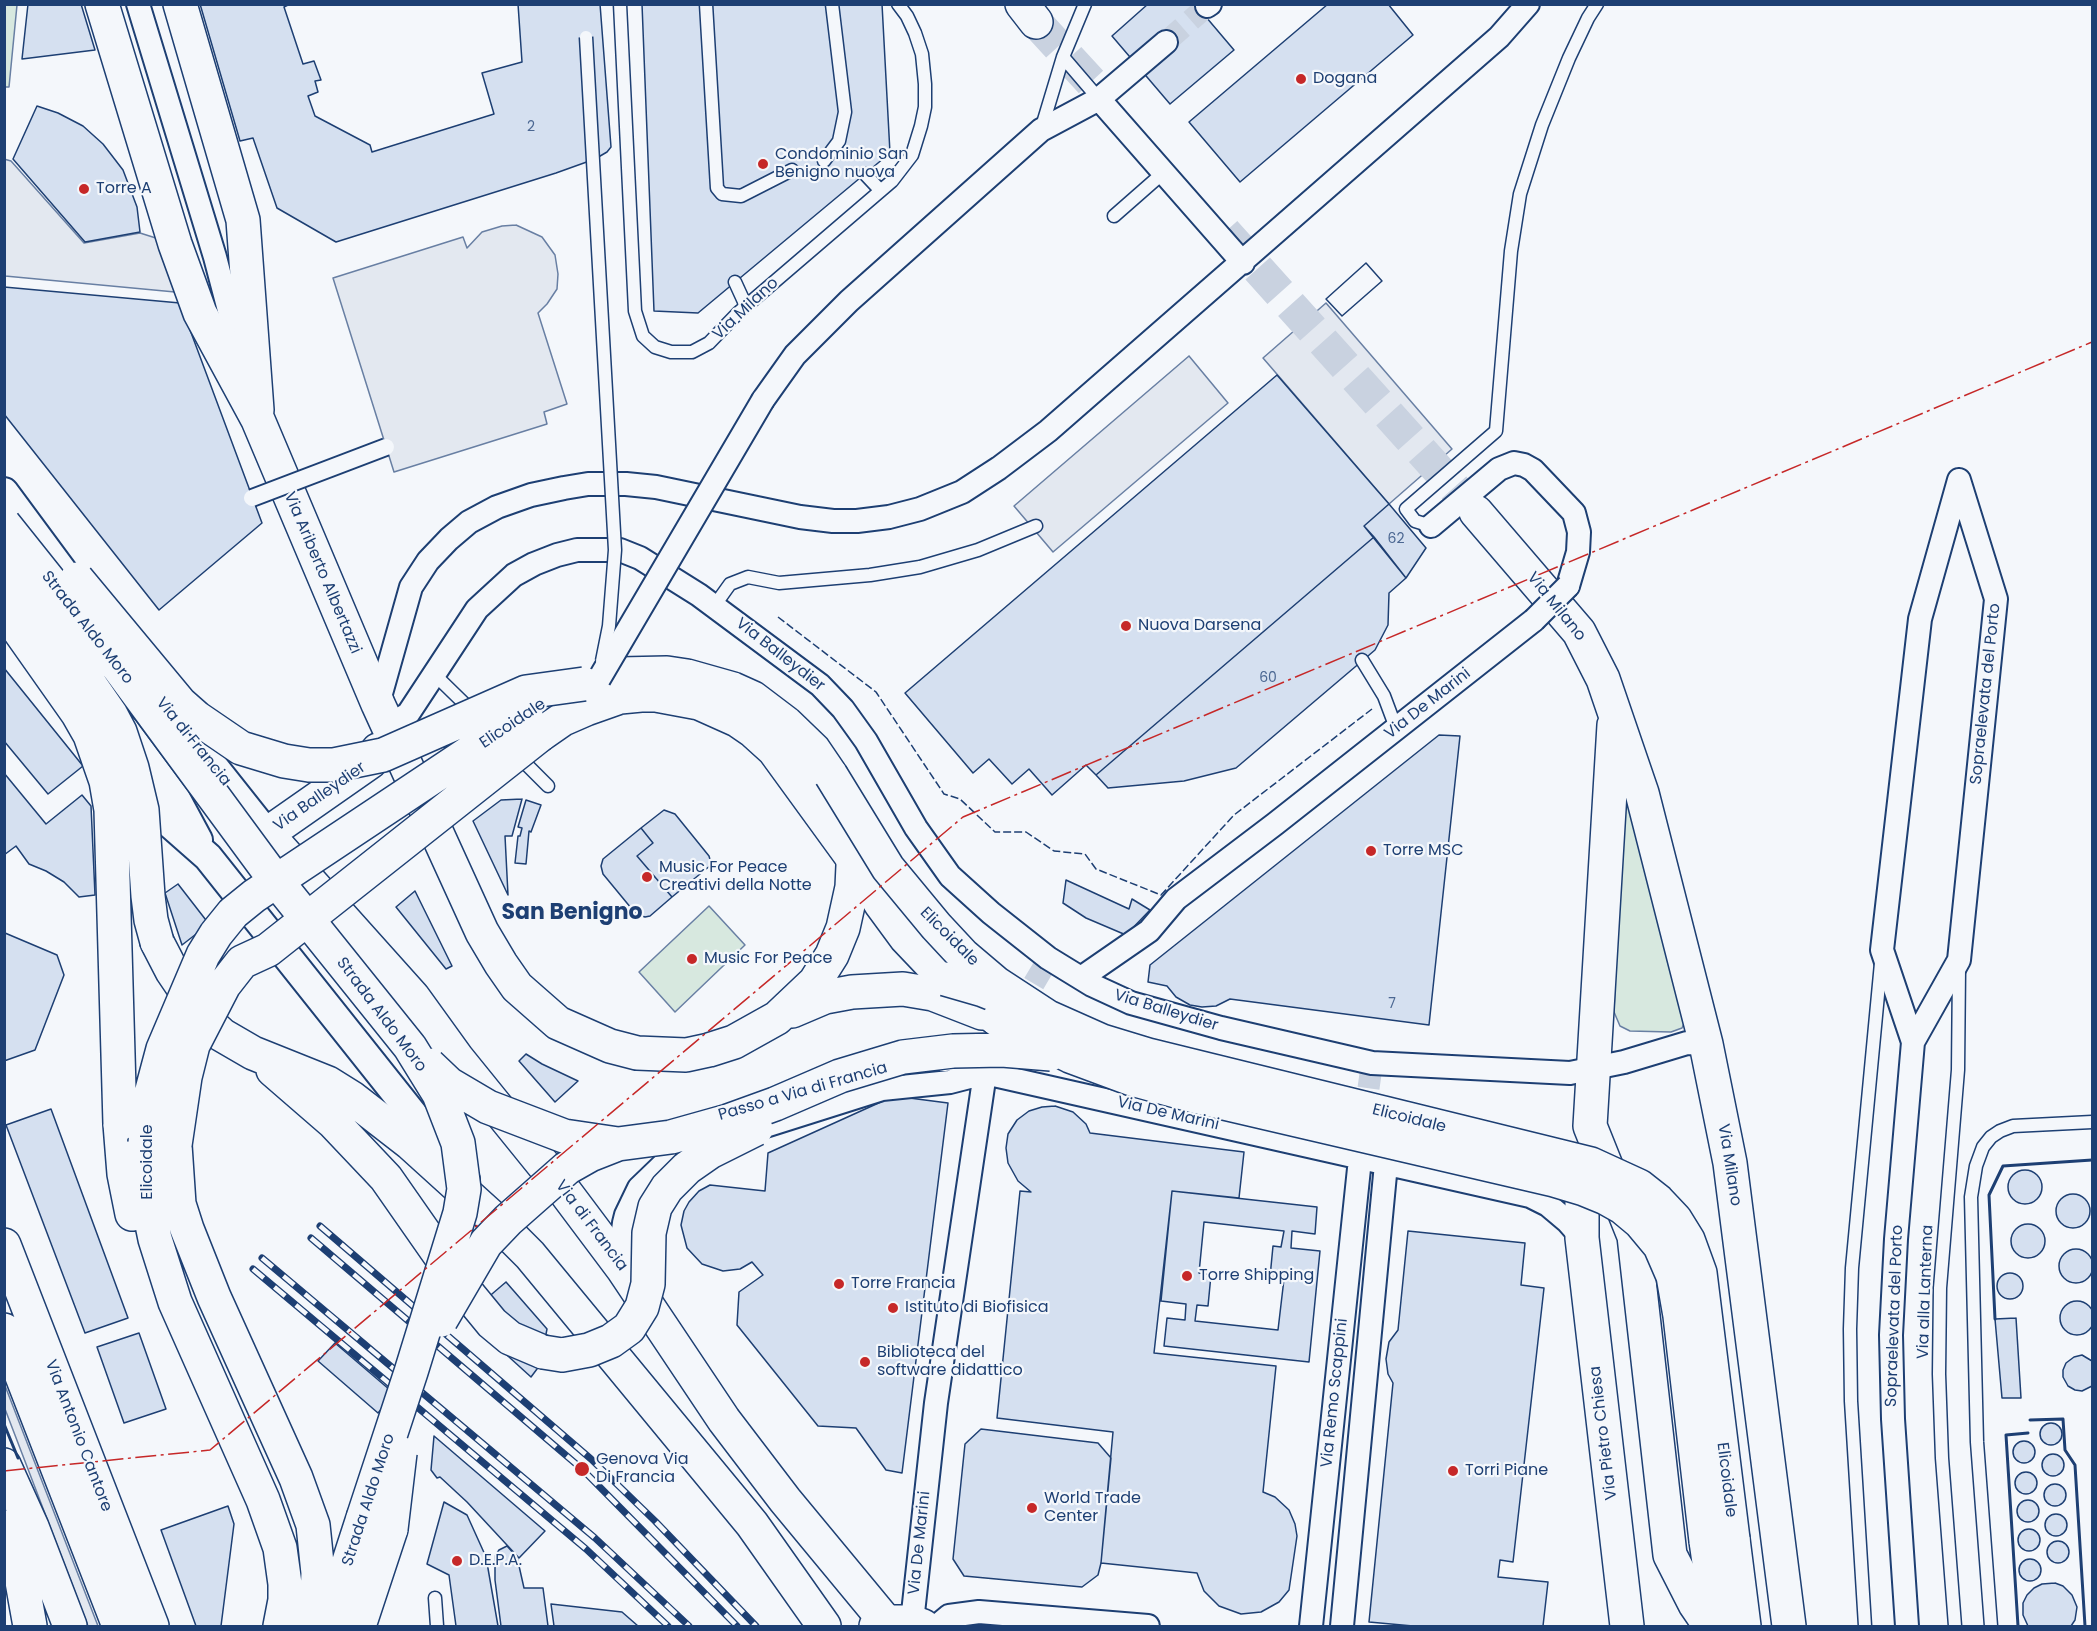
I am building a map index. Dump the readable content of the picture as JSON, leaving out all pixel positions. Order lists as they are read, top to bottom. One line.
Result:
{"streets":{"main road":["Via Milano","Via Ariberto Albertazzi","Strada Aldo Moro","Via Balleydier","Elicoidale","Via di Francia","Via Pietro Chiesa","Via Antonio Cantore"],"street":["Sopraelevata del Porto","Via De Marini","Passo a Via di Francia","Via Remo Scappini"],"lane":["Via alla Lanterna"]},"crossings":[["Via Milano","Via Balleydier"],["Via Ariberto Albertazzi","Via Balleydier"],["Via Ariberto Albertazzi","Elicoidale"],["Via Balleydier","Via De Marini"],["Via Balleydier","Elicoidale"],["Via Balleydier","Via di Francia"],["Sopraelevata del Porto","Via alla Lanterna"],["Via De Marini","Elicoidale"],["Via De Marini","Via di Francia"],["Via De Marini","Passo a Via di Francia"],["Via De Marini","Via Remo Scappini"],["Via De Marini","Via Pietro Chiesa"],["Via di Francia","Passo a Via di Francia"]],"districts":["San Benigno"],"places":["Dogana","Condominio San Benigno nuova","Torre A","Nuova Darsena","Torre MSC","Music For Peace Creativi della Notte","Music For Peace","Torre Shipping","Torre Francia","Istituto di Biofisica","Biblioteca del software didattico","Genova Via Di Francia","Torri Piane","World Trade Center","D.E.P.A."],"house_numbers":["2","62","60","7"]}
